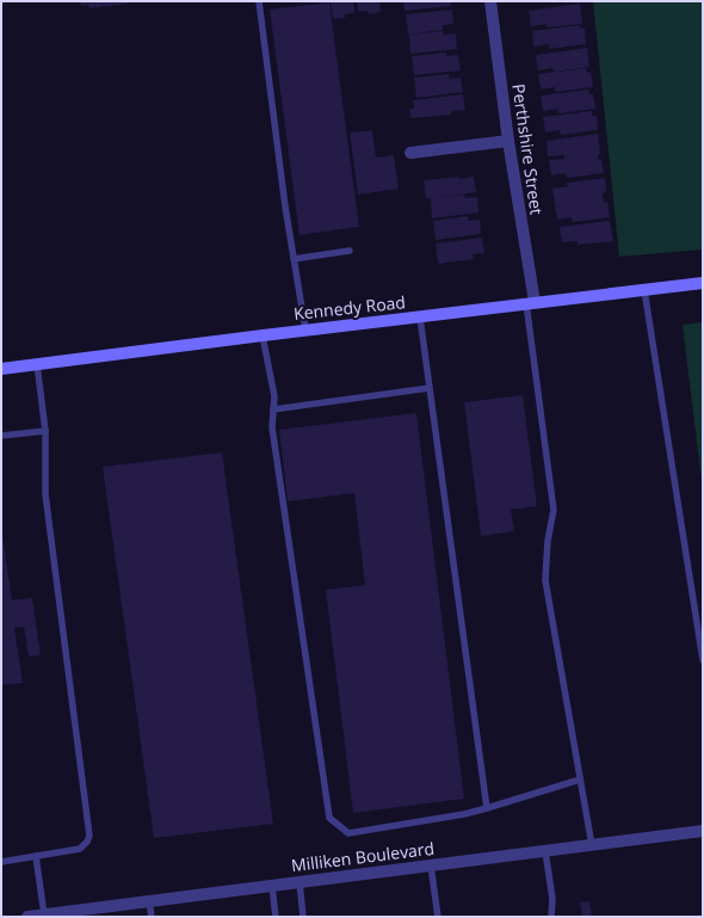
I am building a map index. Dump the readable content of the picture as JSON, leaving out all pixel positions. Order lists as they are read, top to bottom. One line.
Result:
{"streets":{"main road":["Kennedy Road"],"street":["Perthshire Street","Milliken Boulevard"]},"crossings":[["Perthshire Street","Kennedy Road"]]}
